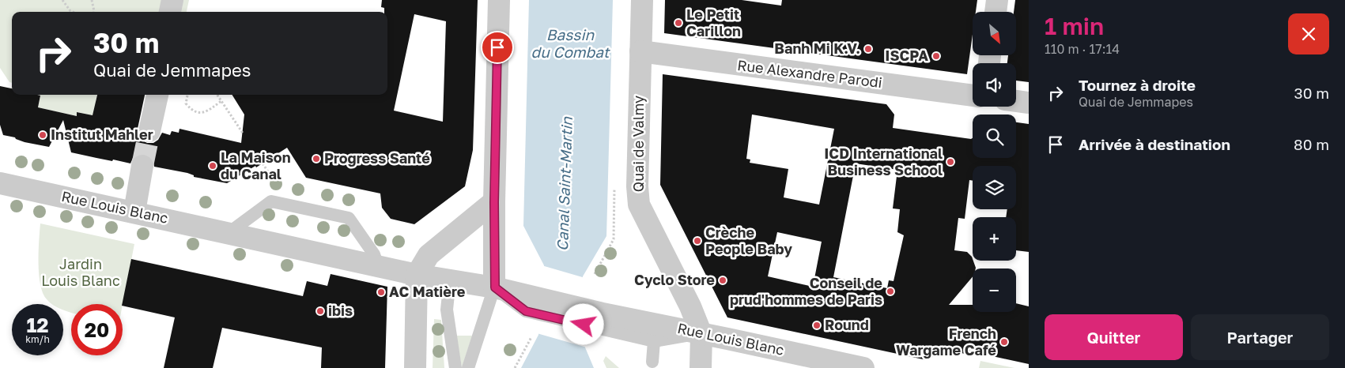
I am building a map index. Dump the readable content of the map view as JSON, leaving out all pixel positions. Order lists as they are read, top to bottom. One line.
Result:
{"streets":{"street":["Rue Alexandre Parodi","Quai de Valmy","Rue Louis Blanc"]},"crossings":[["Rue Alexandre Parodi","Quai de Valmy"],["Quai de Valmy","Rue Louis Blanc"]],"water":["Bassin du Combat","Canal Saint-Martin"],"parks":["Jardin Louis Blanc"],"places":["Le Petit Carillon","Banh Mi K.V.","ISCPA","Institut Mahler","Progress Santé","ICD International Business School","La Maison du Canal","Crèche People Baby","Cyclo Store","Conseil de prud'hommes de Paris","AC Matière","ibis","Round","French Wargame Café"],"north":"bottom right","page":{"heading":["1 min","110 m · 17:14"],"map_buttons":["+","−"],"turn":["30 m","Quai de Jemmapes"],"list":[{"name":"Tournez à droite","note":"Quai de Jemmapes","value":"30 m"},{"name":"Arrivée à destination","value":"80 m"}],"speed":"12 km/h","limit":"20","buttons":["Quitter","Partager"]}}
